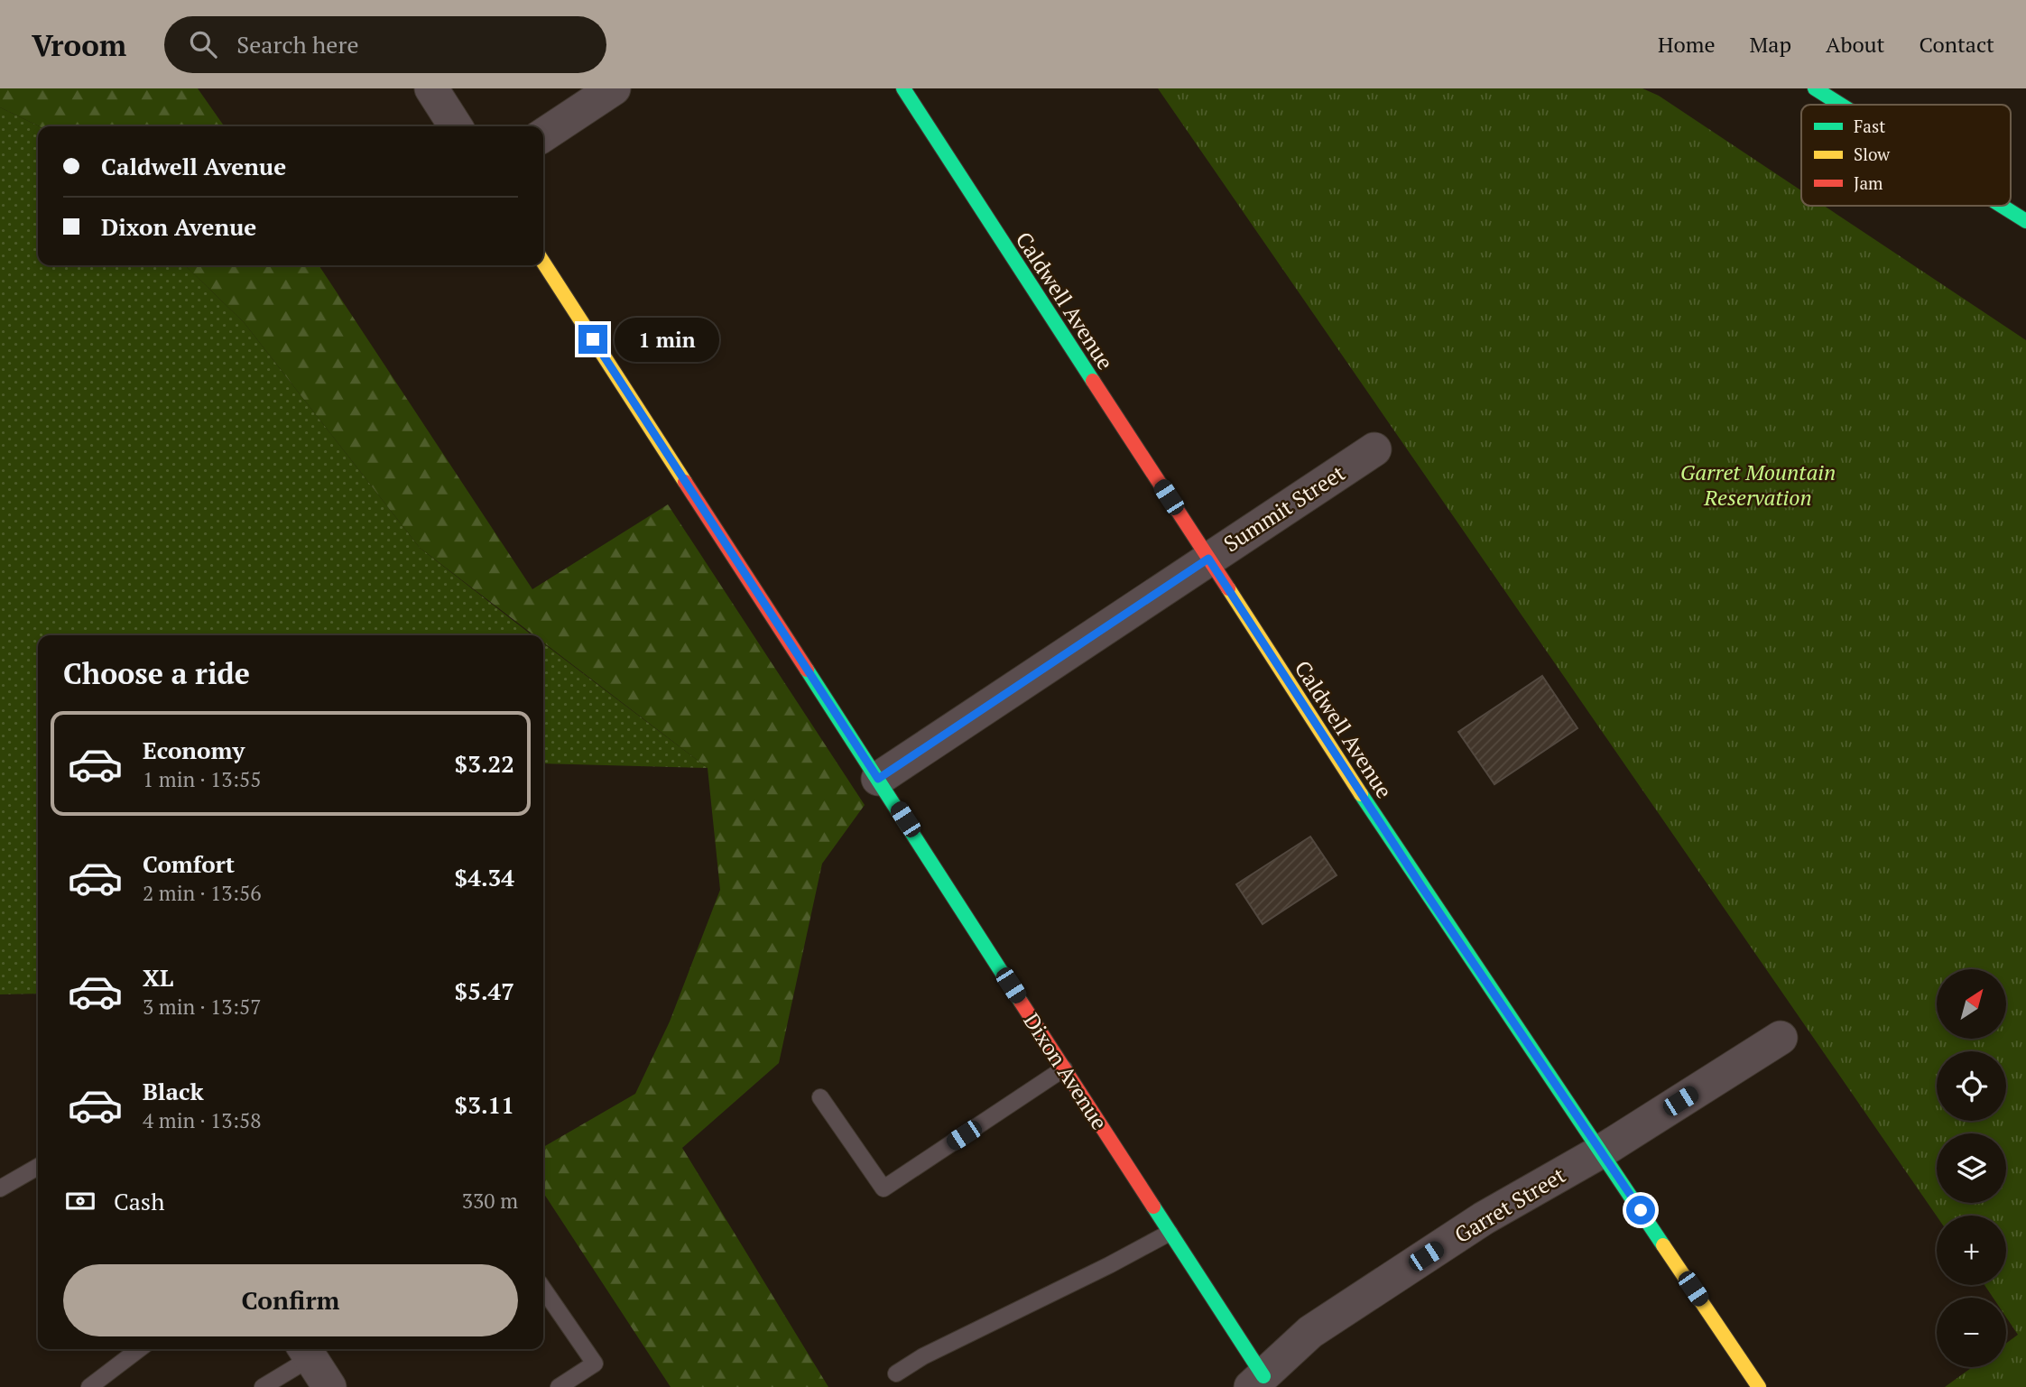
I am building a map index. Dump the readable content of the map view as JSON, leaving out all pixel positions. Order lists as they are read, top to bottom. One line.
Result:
{"streets":{"main road":["Caldwell Avenue","Dixon Avenue"],"street":["Summit Street","Garret Street"]},"crossings":[["Caldwell Avenue","Summit Street"],["Caldwell Avenue","Garret Street"],["Summit Street","Dixon Avenue"],["Dixon Avenue","Garret Street"]],"parks":["Garret Mountain Reservation"],"legend":["Fast","Slow","Jam"],"north":"top right","page":{"header":"Vroom","search":"Search here","nav":["Home","Map","About","Contact"],"banner":["Caldwell Avenue","Dixon Avenue"],"bubble":"1 min","heading":"Choose a ride","list":[{"name":"Economy","note":"1 min · 13:55","value":"$3.22"},{"name":"Comfort","note":"2 min · 13:56","value":"$4.34"},{"name":"XL","note":"3 min · 13:57","value":"$5.47"},{"name":"Black","note":"4 min · 13:58","value":"$3.11"}],"map_buttons":["+","−"],"pay":["Cash","330 m"],"buttons":"Confirm"}}
